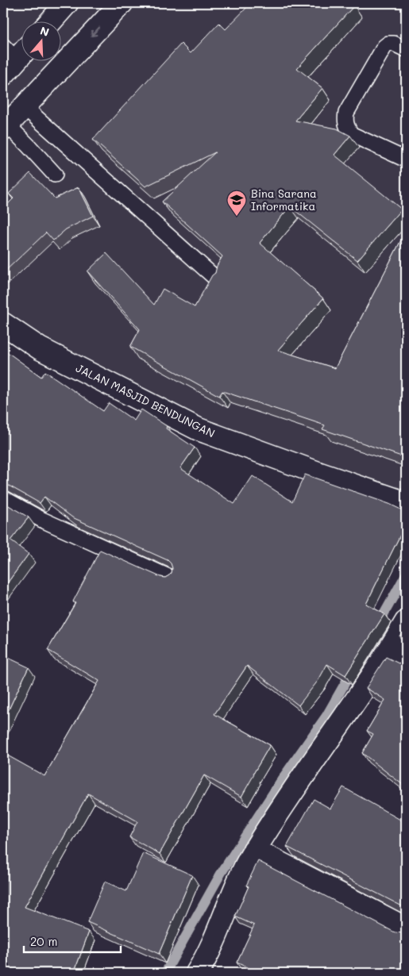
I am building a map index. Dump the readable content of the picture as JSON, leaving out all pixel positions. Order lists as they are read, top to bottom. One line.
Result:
{"streets":{"street":["JALAN MASJID BENDUNGAN"]},"places":{"school or university":["Bina Sarana Informatika"]},"scale_bar":"20 m","north":"top"}
